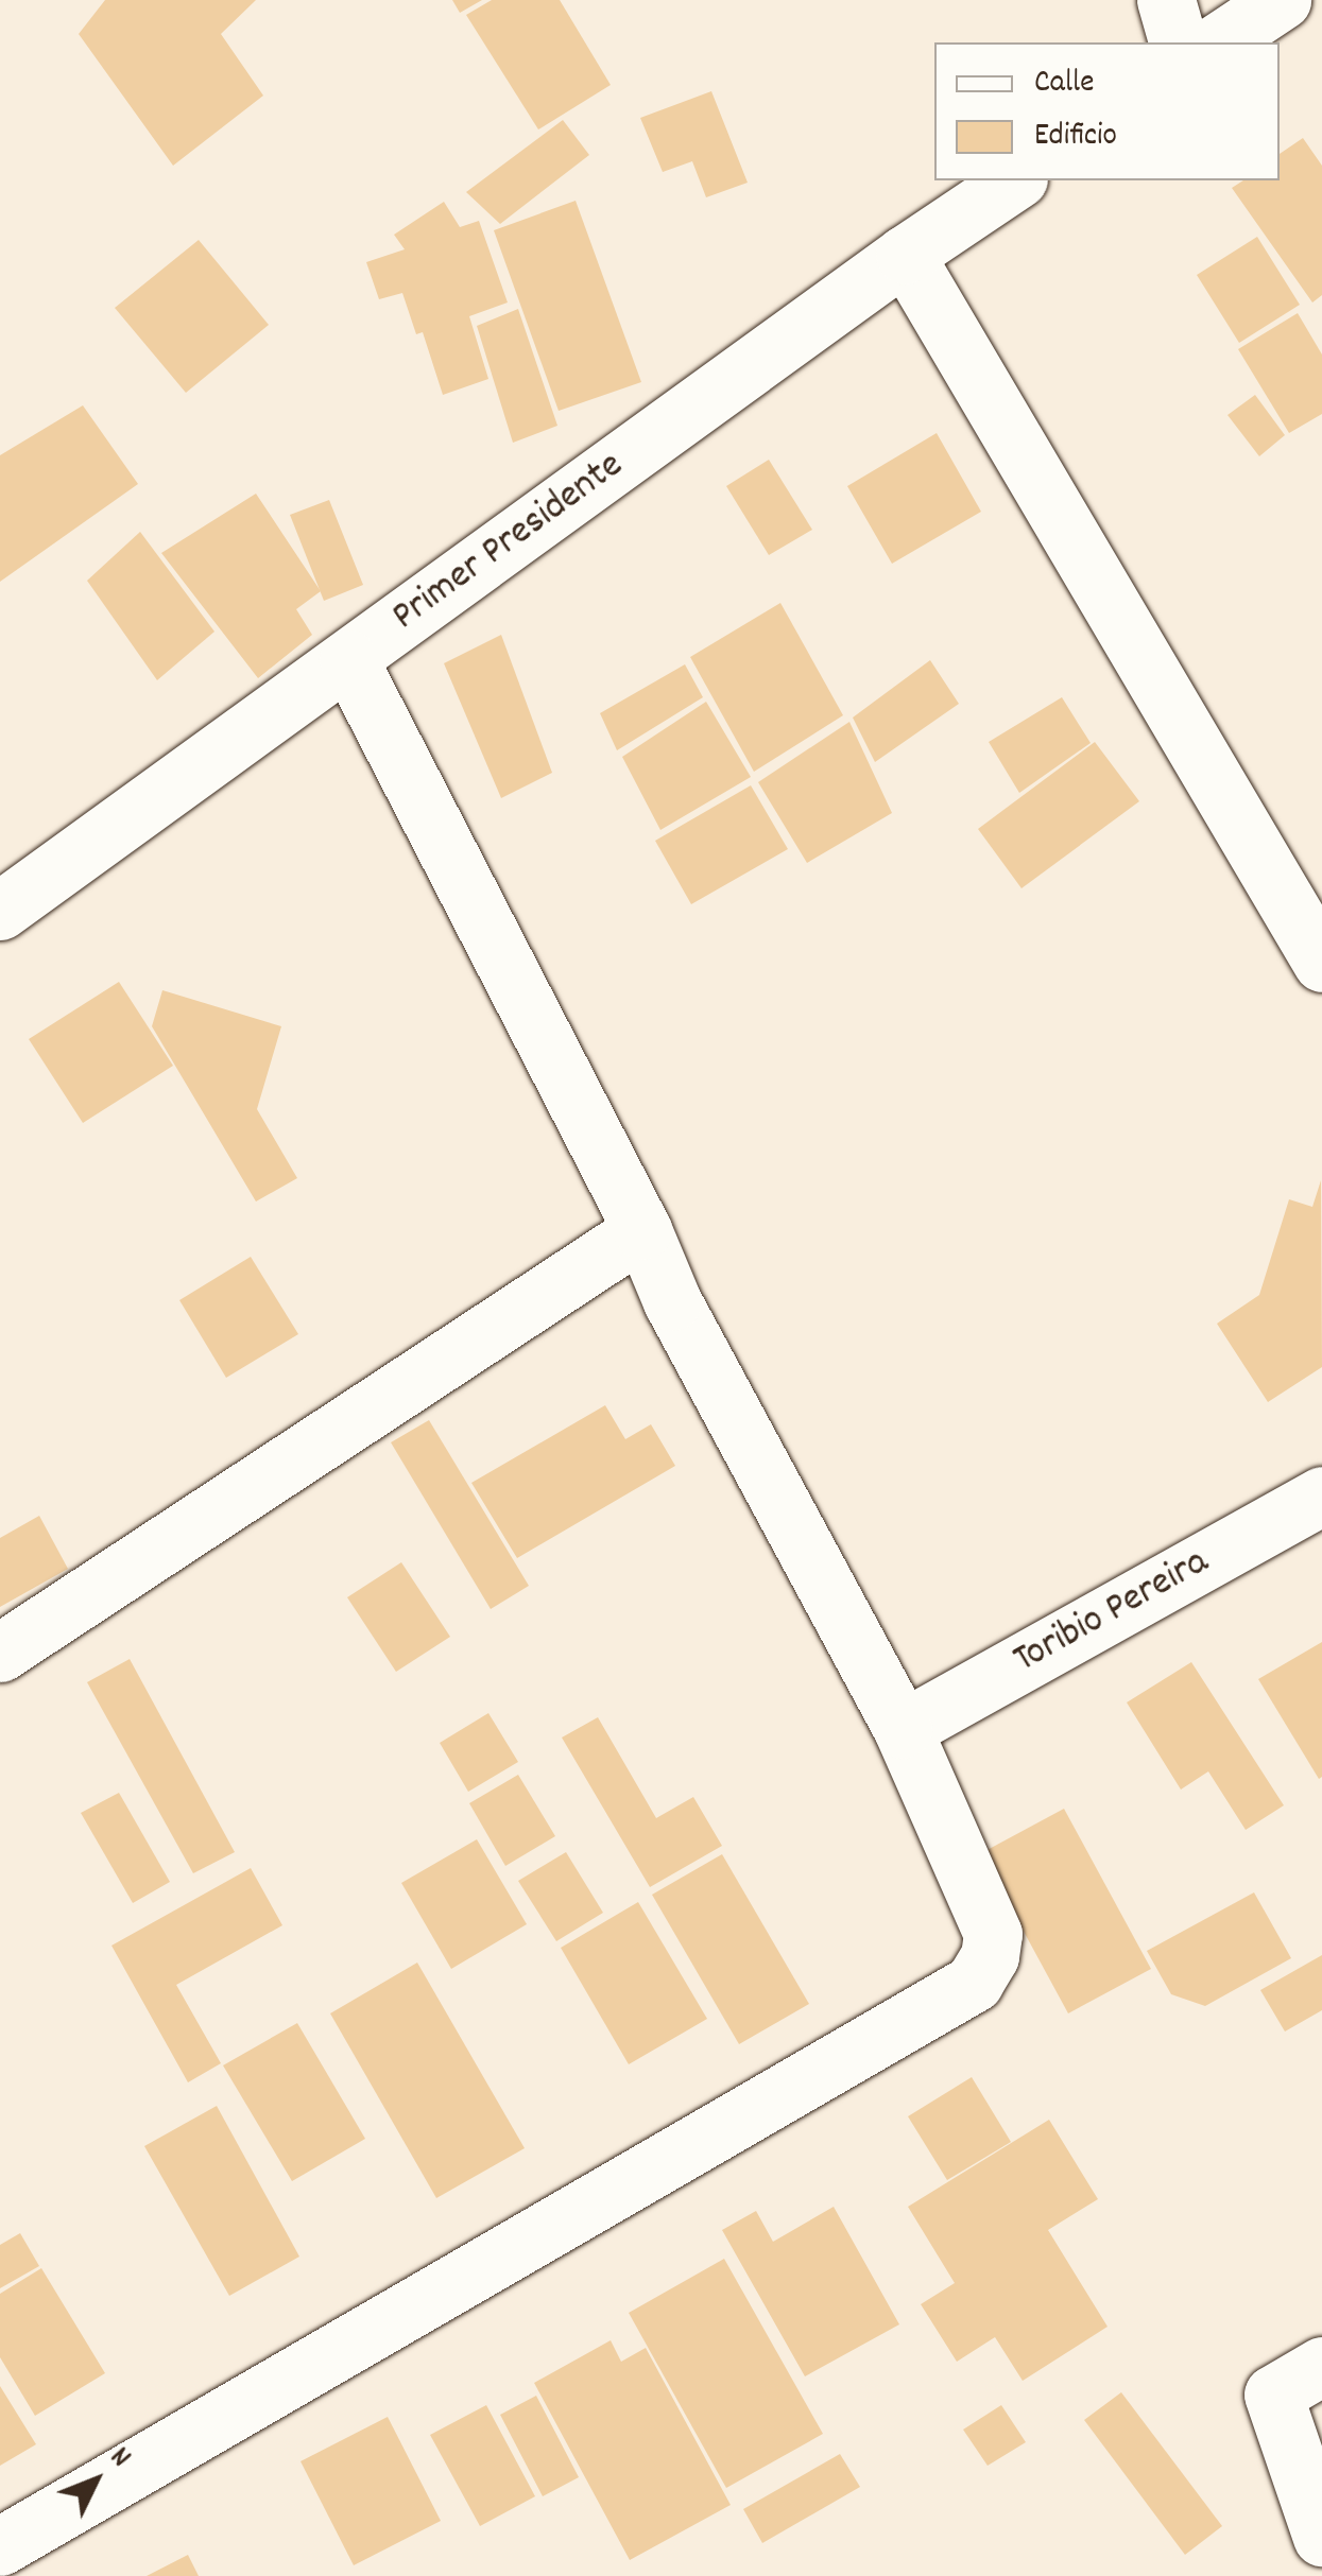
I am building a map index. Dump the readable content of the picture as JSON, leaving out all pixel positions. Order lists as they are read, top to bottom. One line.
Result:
{"streets":{"street":["Primer Presidente","Toribio Pereira"]},"legend":["Calle","Edificio"],"north":"top right"}
